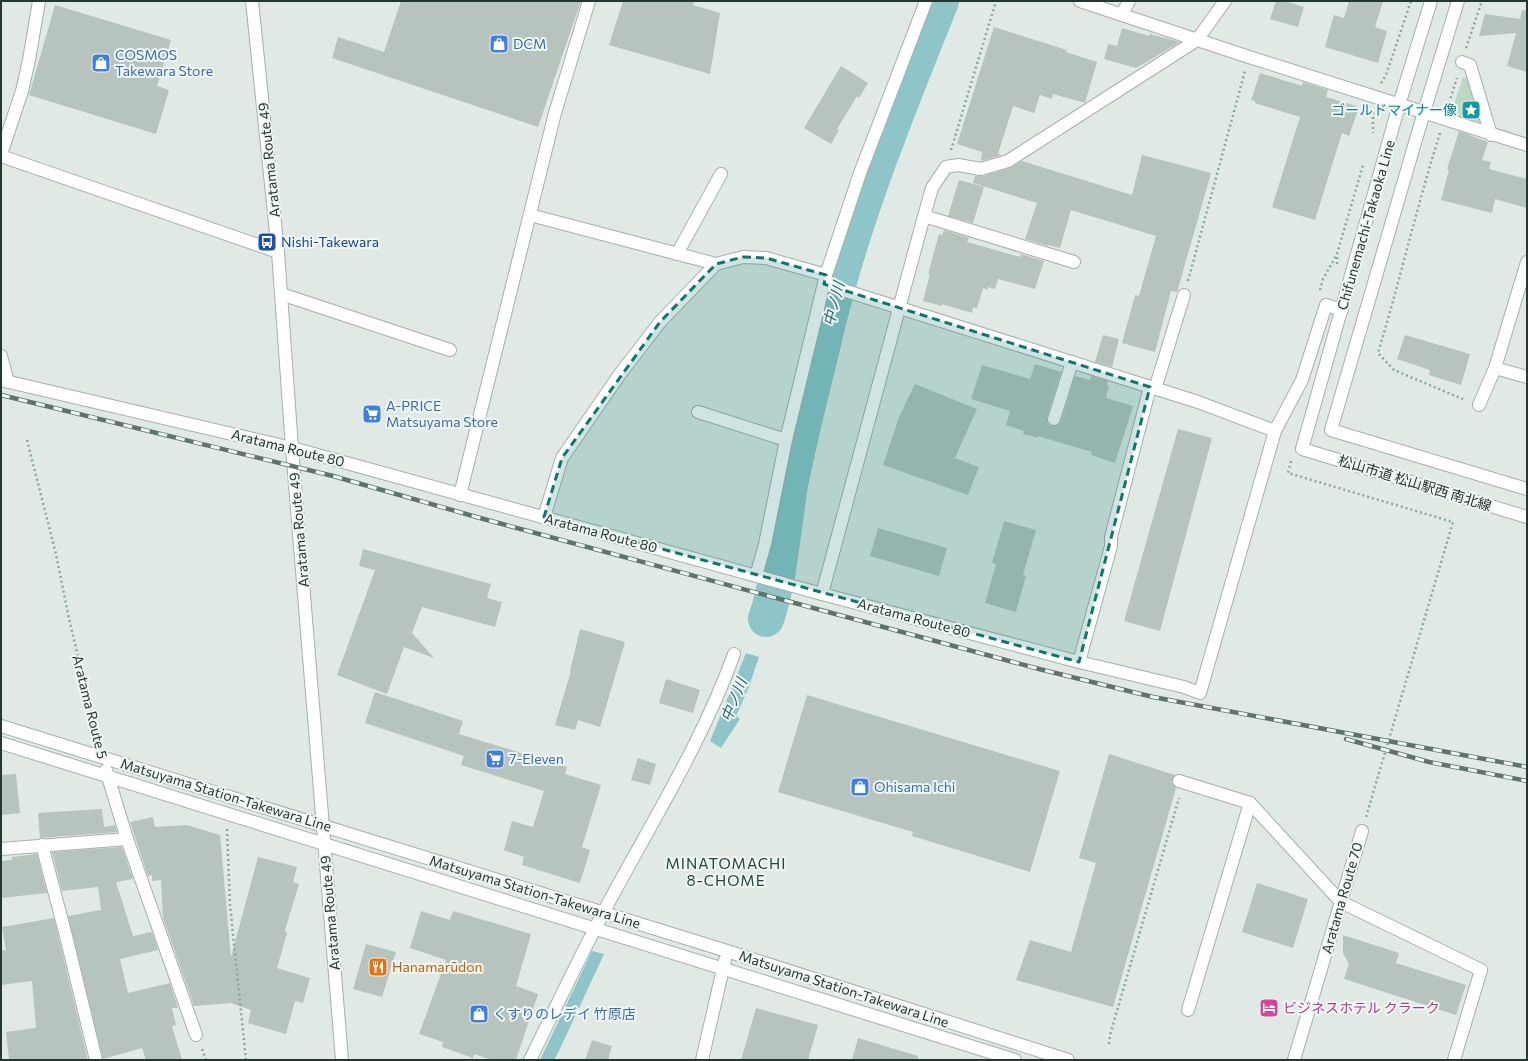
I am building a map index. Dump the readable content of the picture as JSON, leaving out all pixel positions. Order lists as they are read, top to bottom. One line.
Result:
{"streets":{"street":["Aratama Route 49","Chifunemachi-Takaoka Line","Aratama Route 80","松山市道 松山駅西 南北線","Aratama Route 5","Matsuyama Station-Takewara Line","Aratama Route 70"]},"crossings":[["Aratama Route 49","Aratama Route 80"],["Aratama Route 49","Matsuyama Station-Takewara Line"],["Chifunemachi-Takaoka Line","松山市道 松山駅西 南北線"],["Aratama Route 5","Matsuyama Station-Takewara Line"]],"districts":["MINATOMACHI 8-CHOME"],"water":["中ノ川"],"places":{"shop":["DCM","COSMOS Takewara Store","Ohisama Ichi","くすりのレデイ 竹原店"],"place":["ゴールドマイナー像"],"bus stop":["Nishi-Takewara"],"supermarket":["A-PRICE Matsuyama Store","7-Eleven"],"restaurant":["Hanamarūdon"],"hotel":["ビジネスホテル クラーク"]}}
